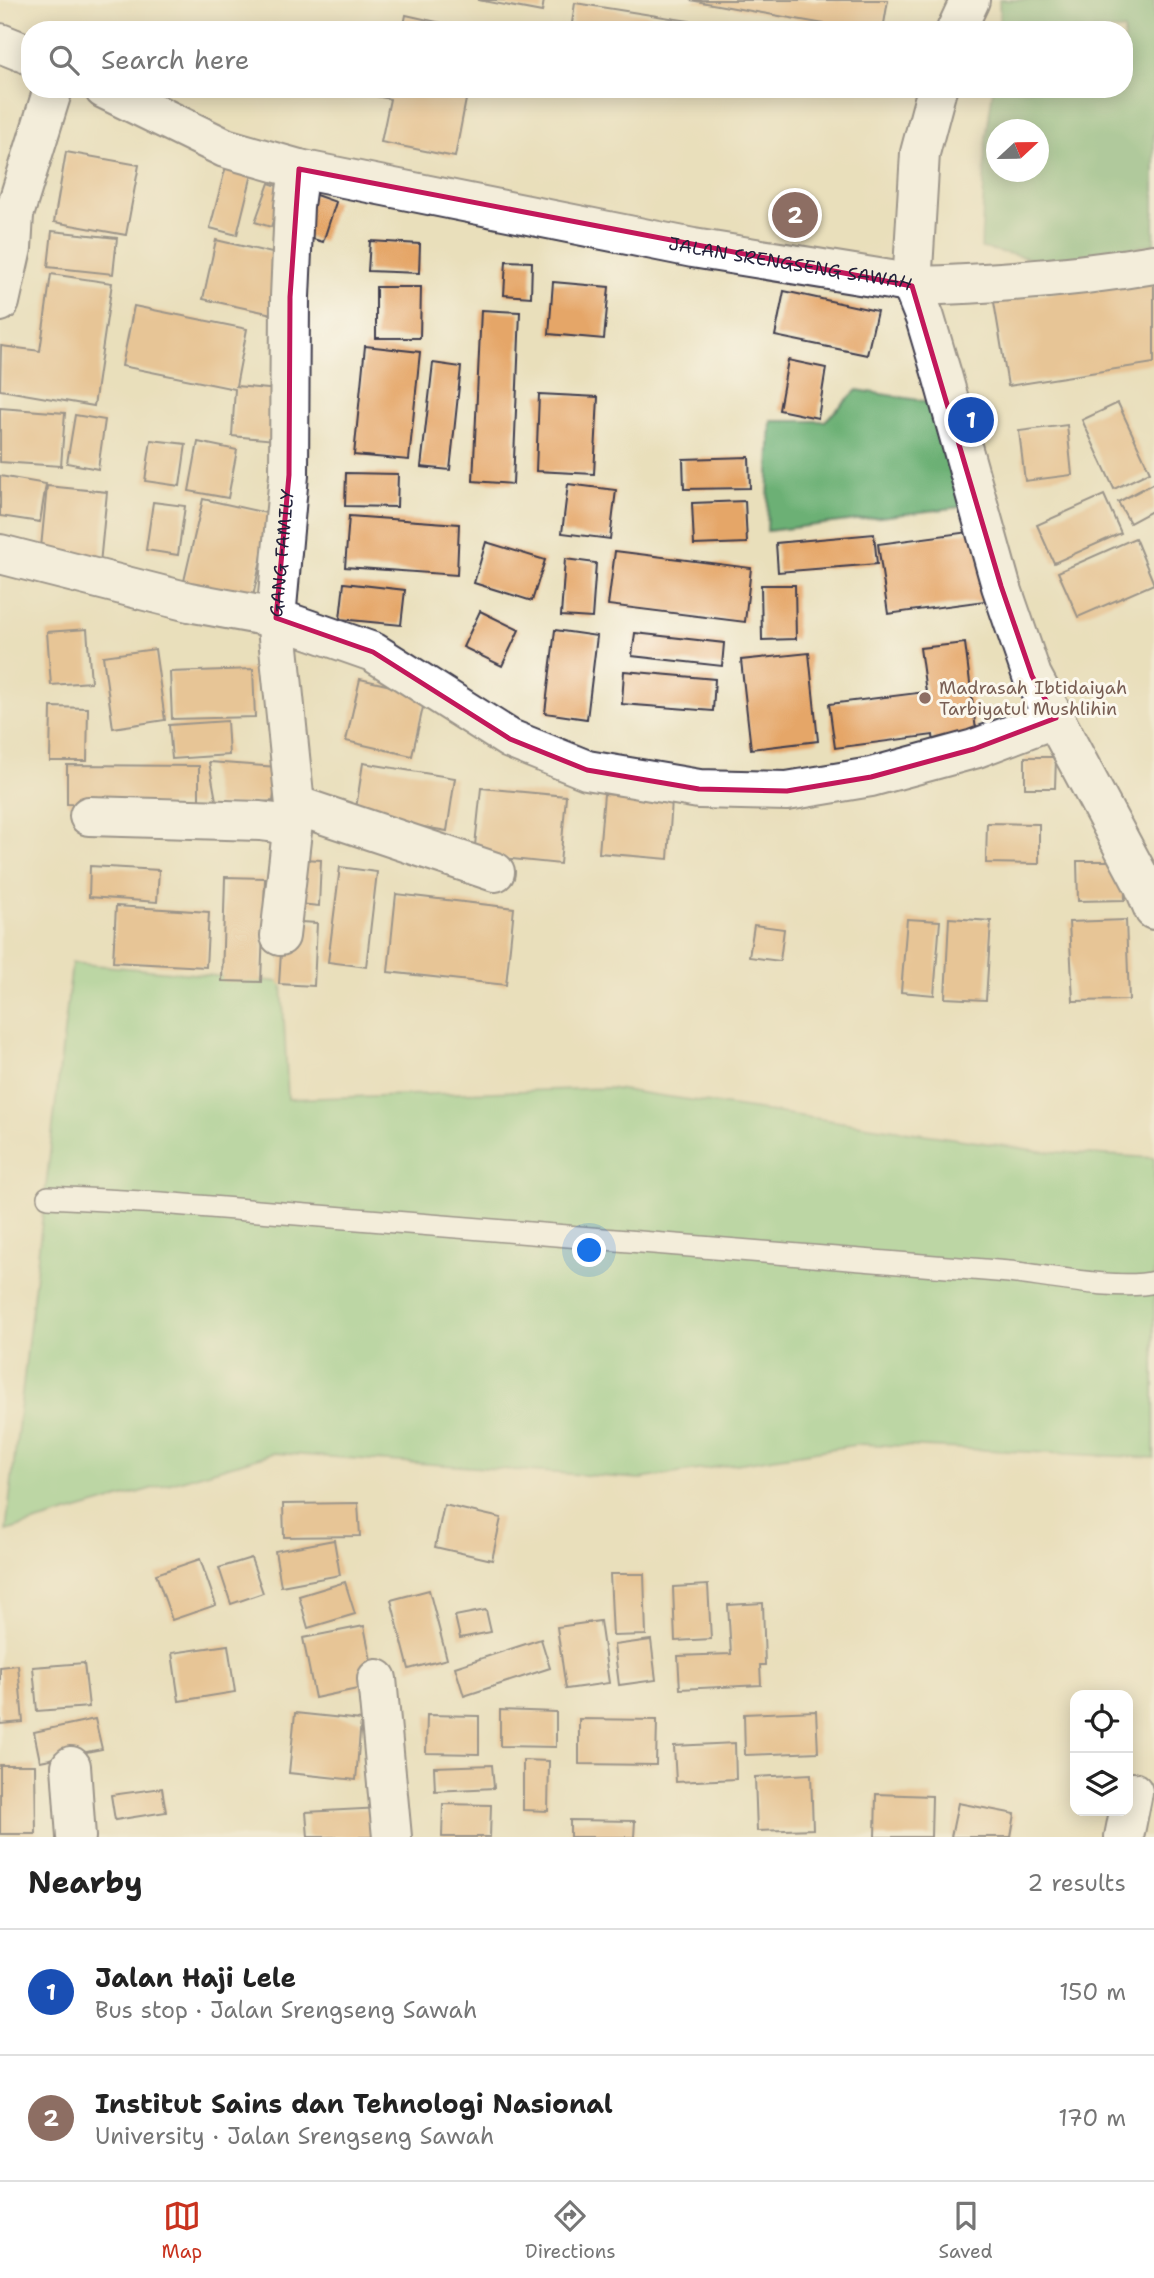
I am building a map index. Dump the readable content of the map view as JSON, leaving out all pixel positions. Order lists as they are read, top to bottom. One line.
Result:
{"streets":{"street":["JALAN SRENGSENG SAWAH","GANG FAMILY"]},"crossings":[["JALAN SRENGSENG SAWAH","GANG FAMILY"]],"places":["Madrasah Ibtidaiyah Tarbiyatul Mushlihin"],"north":"right","page":{"search":"Search here","pins":["2","1"],"heading":["Nearby","2 results"],"list":[{"mark":"1","name":"Jalan Haji Lele","note":"Bus stop · Jalan Srengseng Sawah","value":"150 m"},{"mark":"2","name":"Institut Sains dan Tehnologi Nasional","note":"University · Jalan Srengseng Sawah","value":"170 m"}],"nav":["Map","Directions","Saved"]}}
